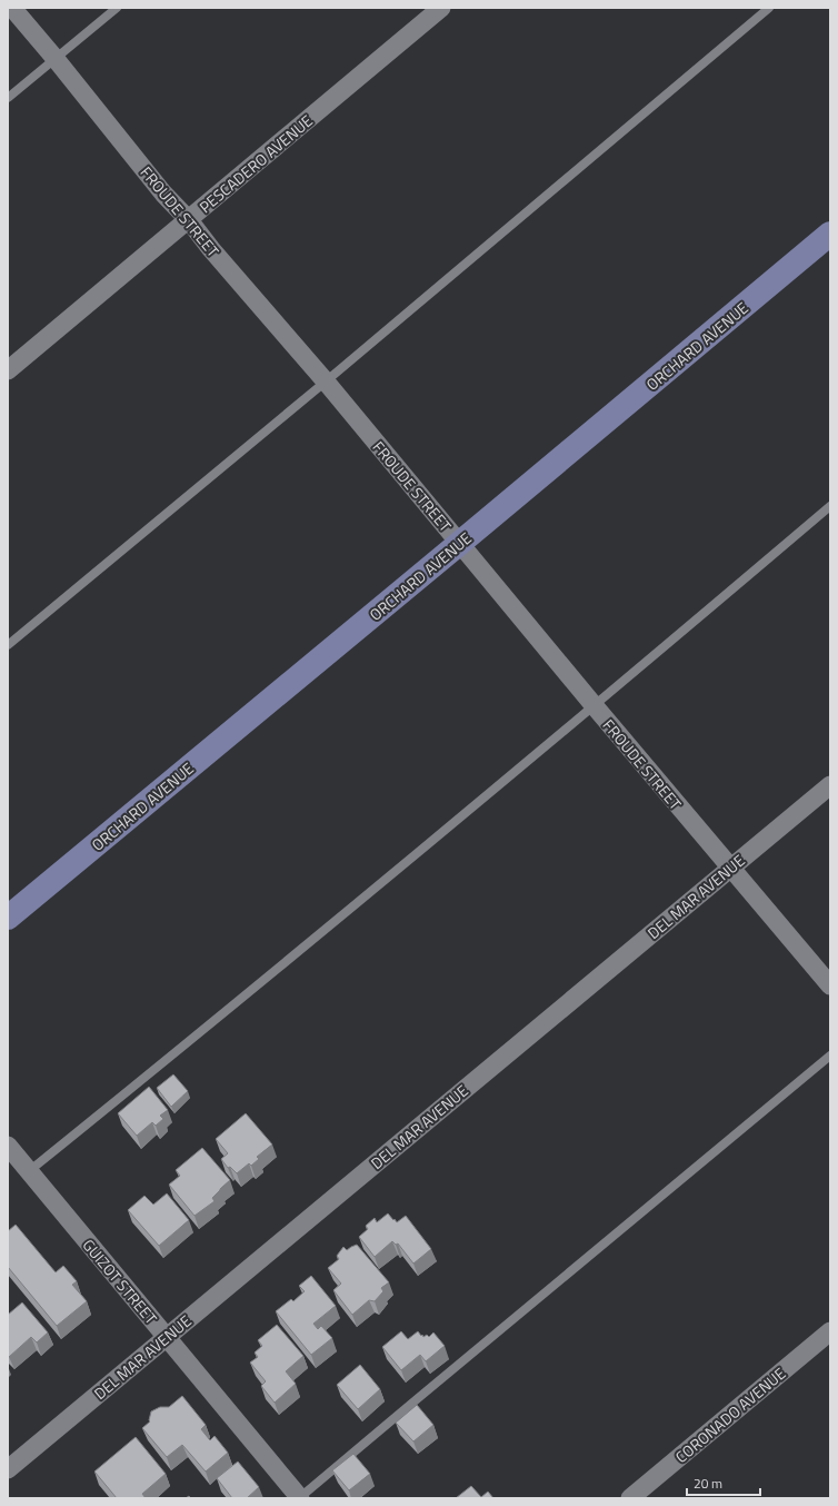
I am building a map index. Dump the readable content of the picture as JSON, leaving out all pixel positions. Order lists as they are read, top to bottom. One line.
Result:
{"streets":{"street":["PESCADERO AVENUE","FROUDE STREET","ORCHARD AVENUE","DEL MAR AVENUE","GUIZOT STREET","CORONADO AVENUE"]},"crossings":[["PESCADERO AVENUE","FROUDE STREET"],["FROUDE STREET","ORCHARD AVENUE"],["FROUDE STREET","DEL MAR AVENUE"],["DEL MAR AVENUE","GUIZOT STREET"]],"scale_bar":"20 m"}
